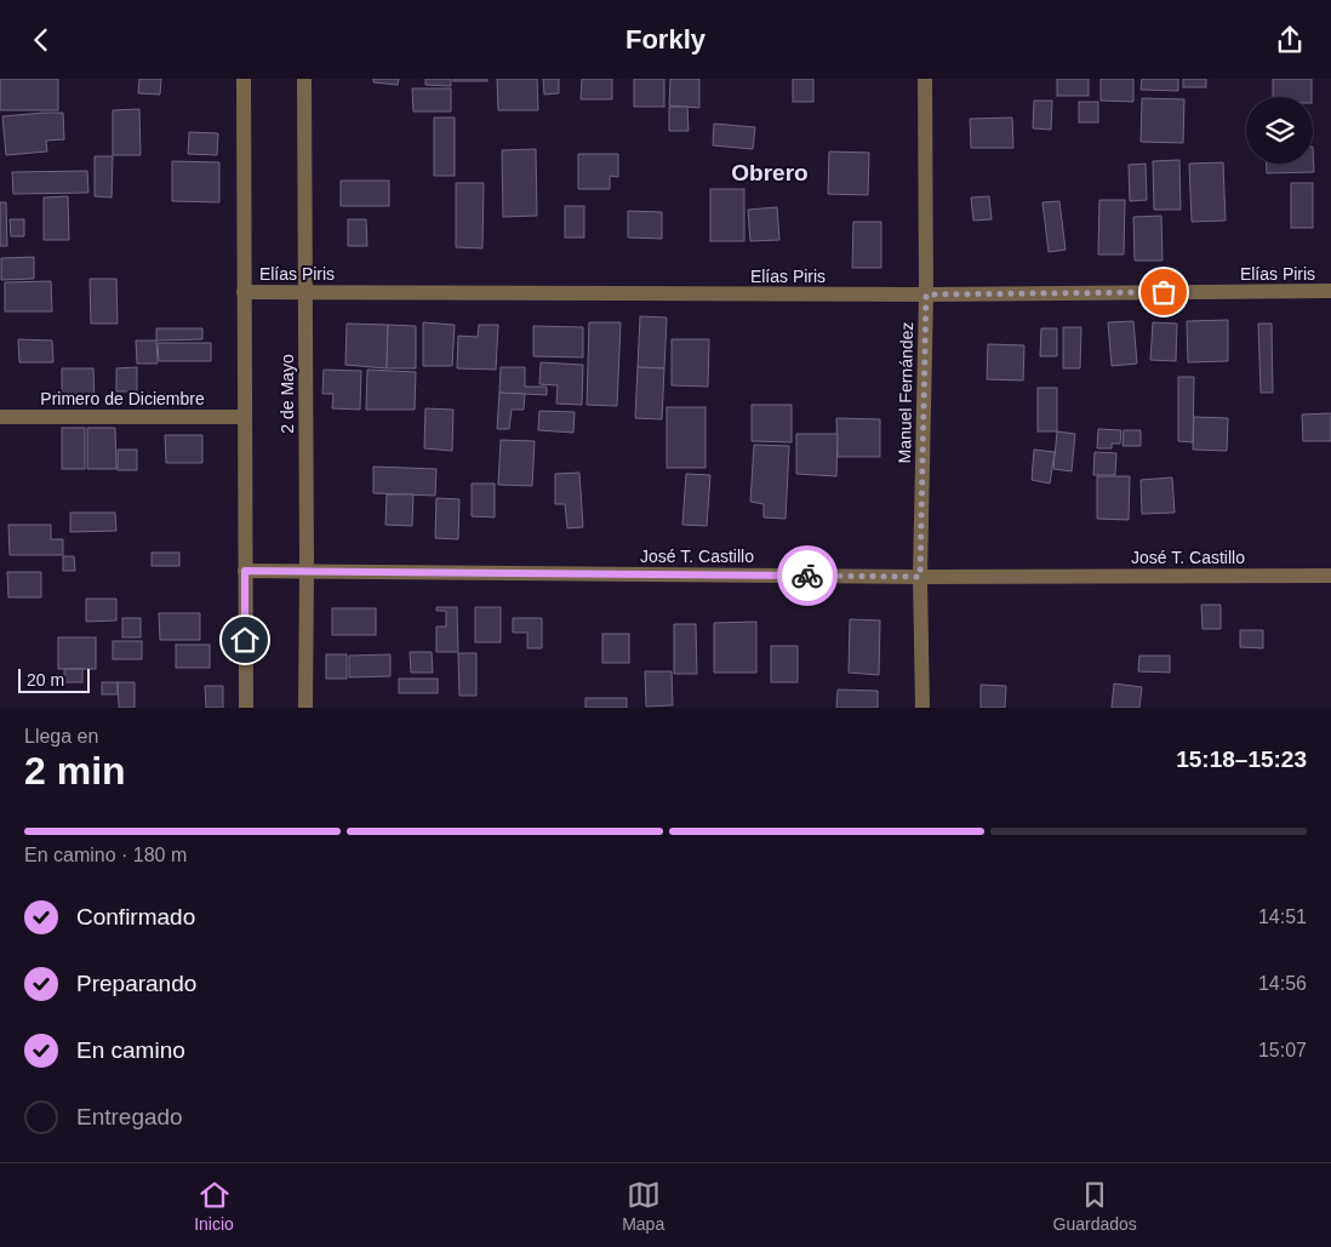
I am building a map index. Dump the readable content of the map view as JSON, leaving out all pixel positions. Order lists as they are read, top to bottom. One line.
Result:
{"streets":{"street":["Elías Piris","Manuel Fernández","2 de Mayo","Primero de Diciembre","José T. Castillo"]},"crossings":[["Elías Piris","Manuel Fernández"],["Elías Piris","2 de Mayo"],["Manuel Fernández","José T. Castillo"],["2 de Mayo","José T. Castillo"]],"districts":["Obrero"],"scale_bar":"20 m","page":{"header":"Forkly","scale":"20 m","heading":["2 min","Llega en","15:18–15:23"],"bar":"En camino · 180 m","list":[["Confirmado","14:51"],["Preparando","14:56"],["En camino","15:07"],"Entregado"],"tabs":["Inicio","Mapa","Guardados"]}}
